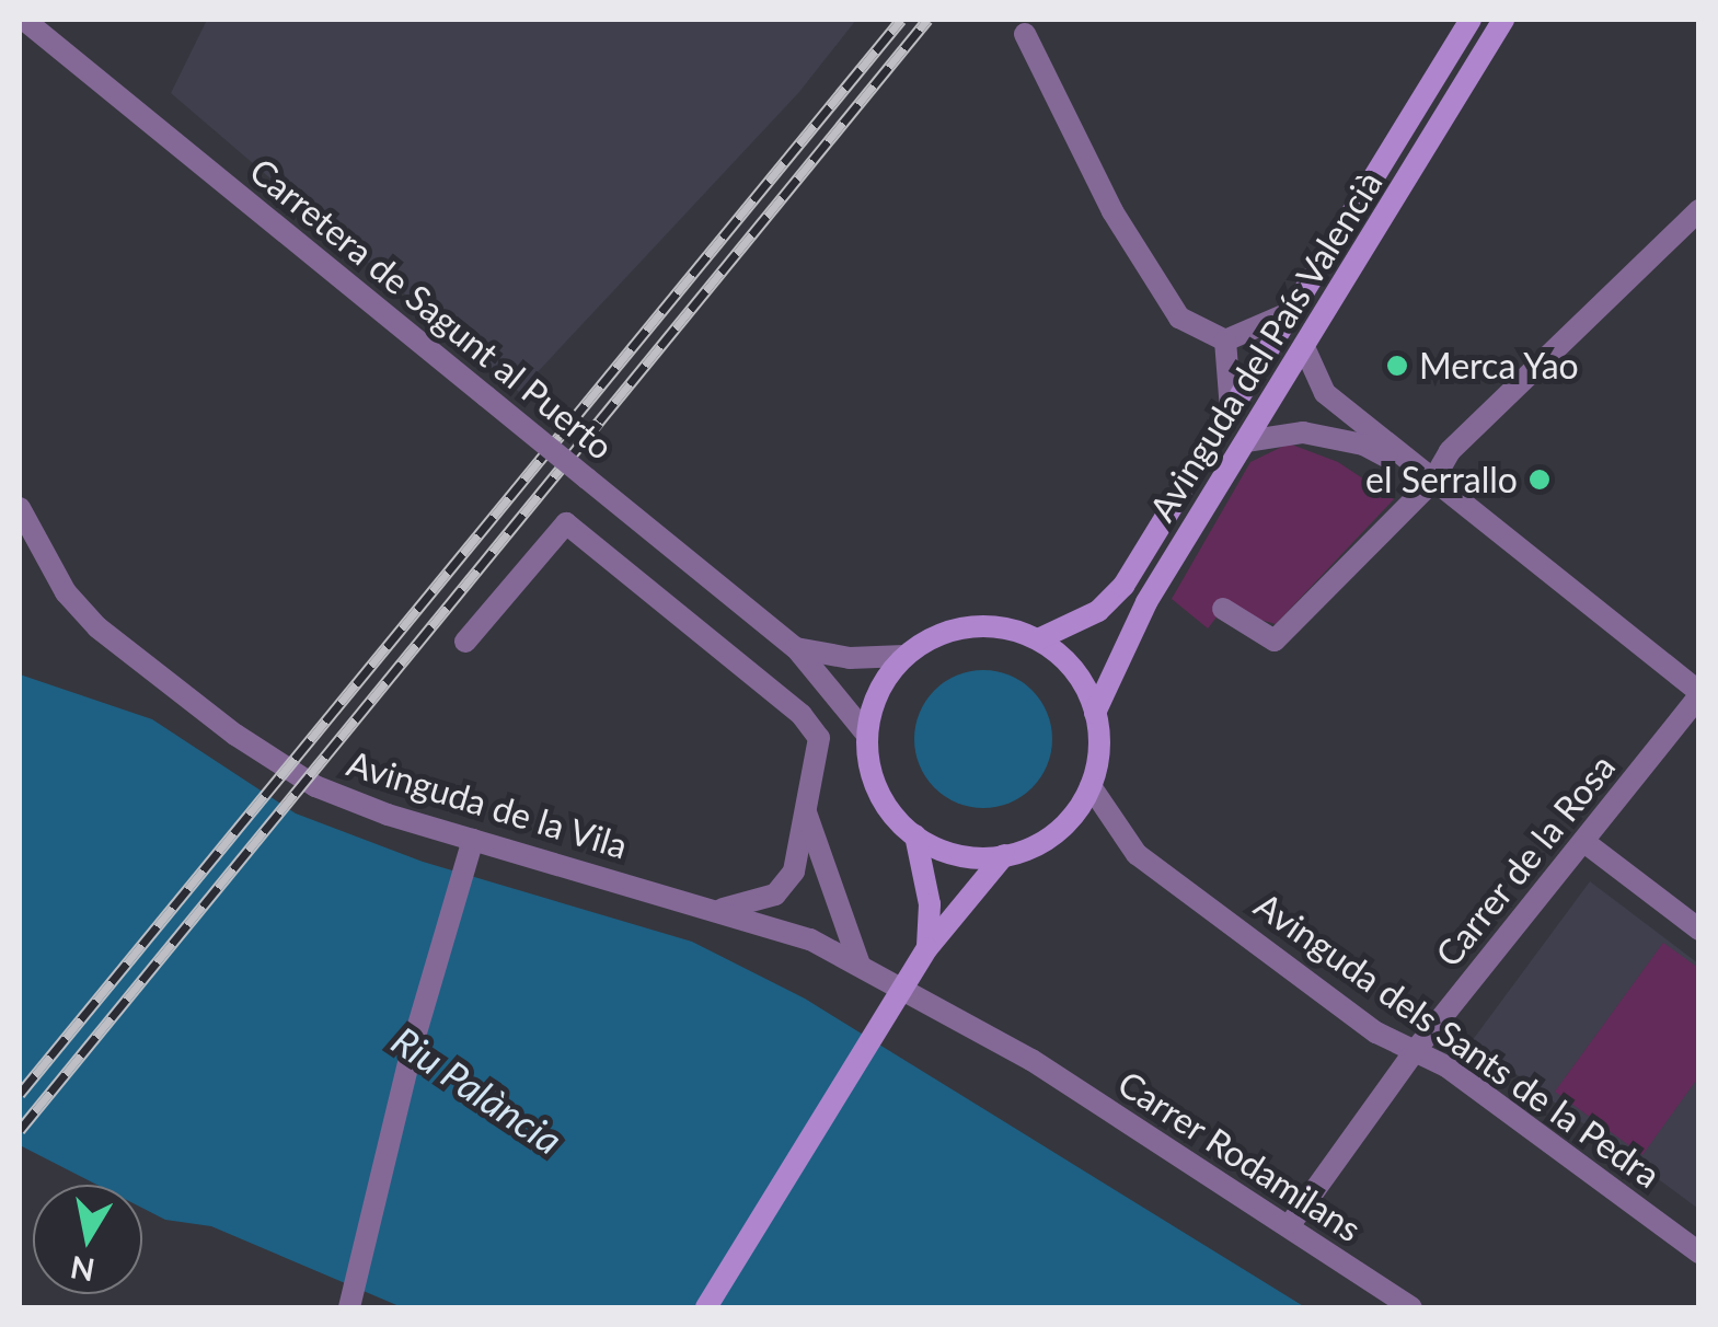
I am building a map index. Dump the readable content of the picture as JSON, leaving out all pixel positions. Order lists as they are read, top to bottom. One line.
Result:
{"streets":{"main road":["Avinguda del País Valencià"],"street":["Carretera de Sagunt al Puerto","Avinguda de la Vila","Carrer de la Rosa","Avinguda dels Sants de la Pedra","Carrer Rodamilans"]},"crossings":[["Carretera de Sagunt al Puerto","Avinguda del País Valencià"],["Carretera de Sagunt al Puerto","Avinguda dels Sants de la Pedra"],["Avinguda del País Valencià","Avinguda dels Sants de la Pedra"],["Avinguda de la Vila","Carrer Rodamilans"],["Carrer de la Rosa","Avinguda dels Sants de la Pedra"],["Carrer de la Rosa","Carrer Rodamilans"]],"water":["Riu Palància"],"places":["Merca Yao","el Serrallo"],"north":"bottom"}
